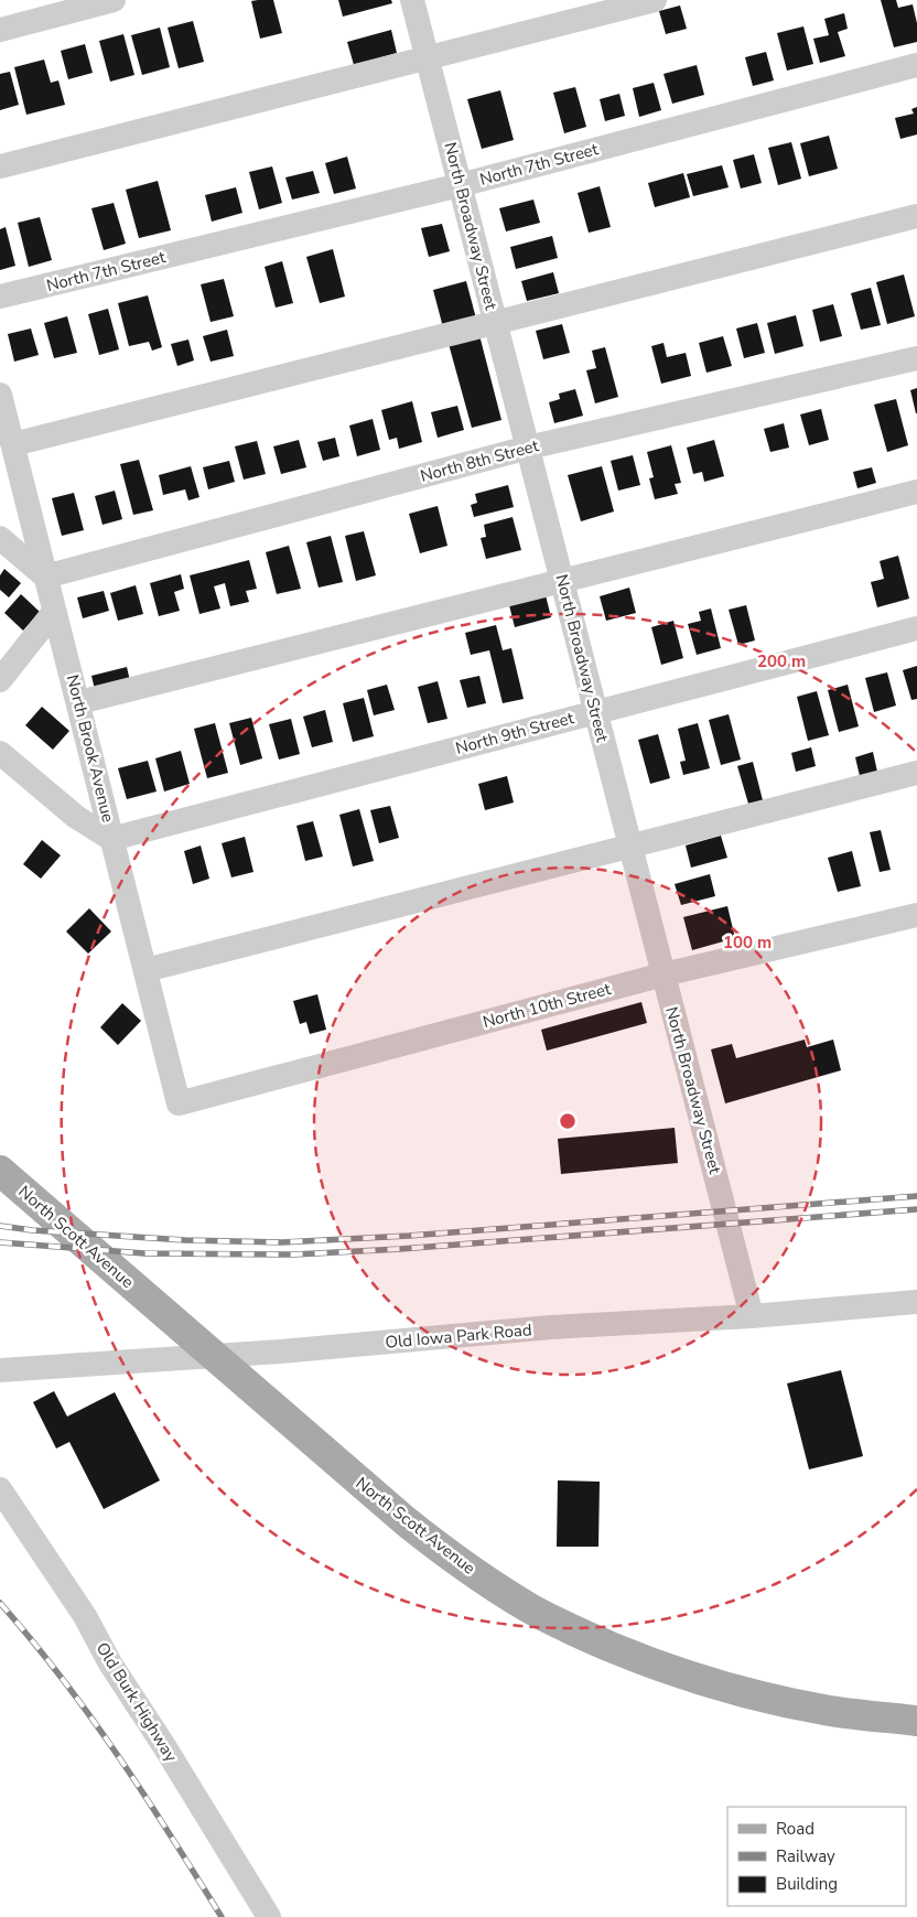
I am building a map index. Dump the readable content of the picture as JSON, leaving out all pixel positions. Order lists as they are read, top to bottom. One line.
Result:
{"streets":{"main road":["North Scott Avenue"],"street":["North 7th Street","North Broadway Street","North 8th Street","North 9th Street","North Brook Avenue","North 10th Street","Old Iowa Park Road","Old Burk Highway"]},"crossings":[["North 7th Street","North Broadway Street"],["North Broadway Street","North 8th Street"],["North Broadway Street","North 9th Street"],["North Broadway Street","North 10th Street"],["North Broadway Street","Old Iowa Park Road"],["North 8th Street","North Brook Avenue"],["North 9th Street","North Brook Avenue"],["North Brook Avenue","North 10th Street"]],"legend":["Road","Railway","Building"],"rings":["200 m","100 m"]}
